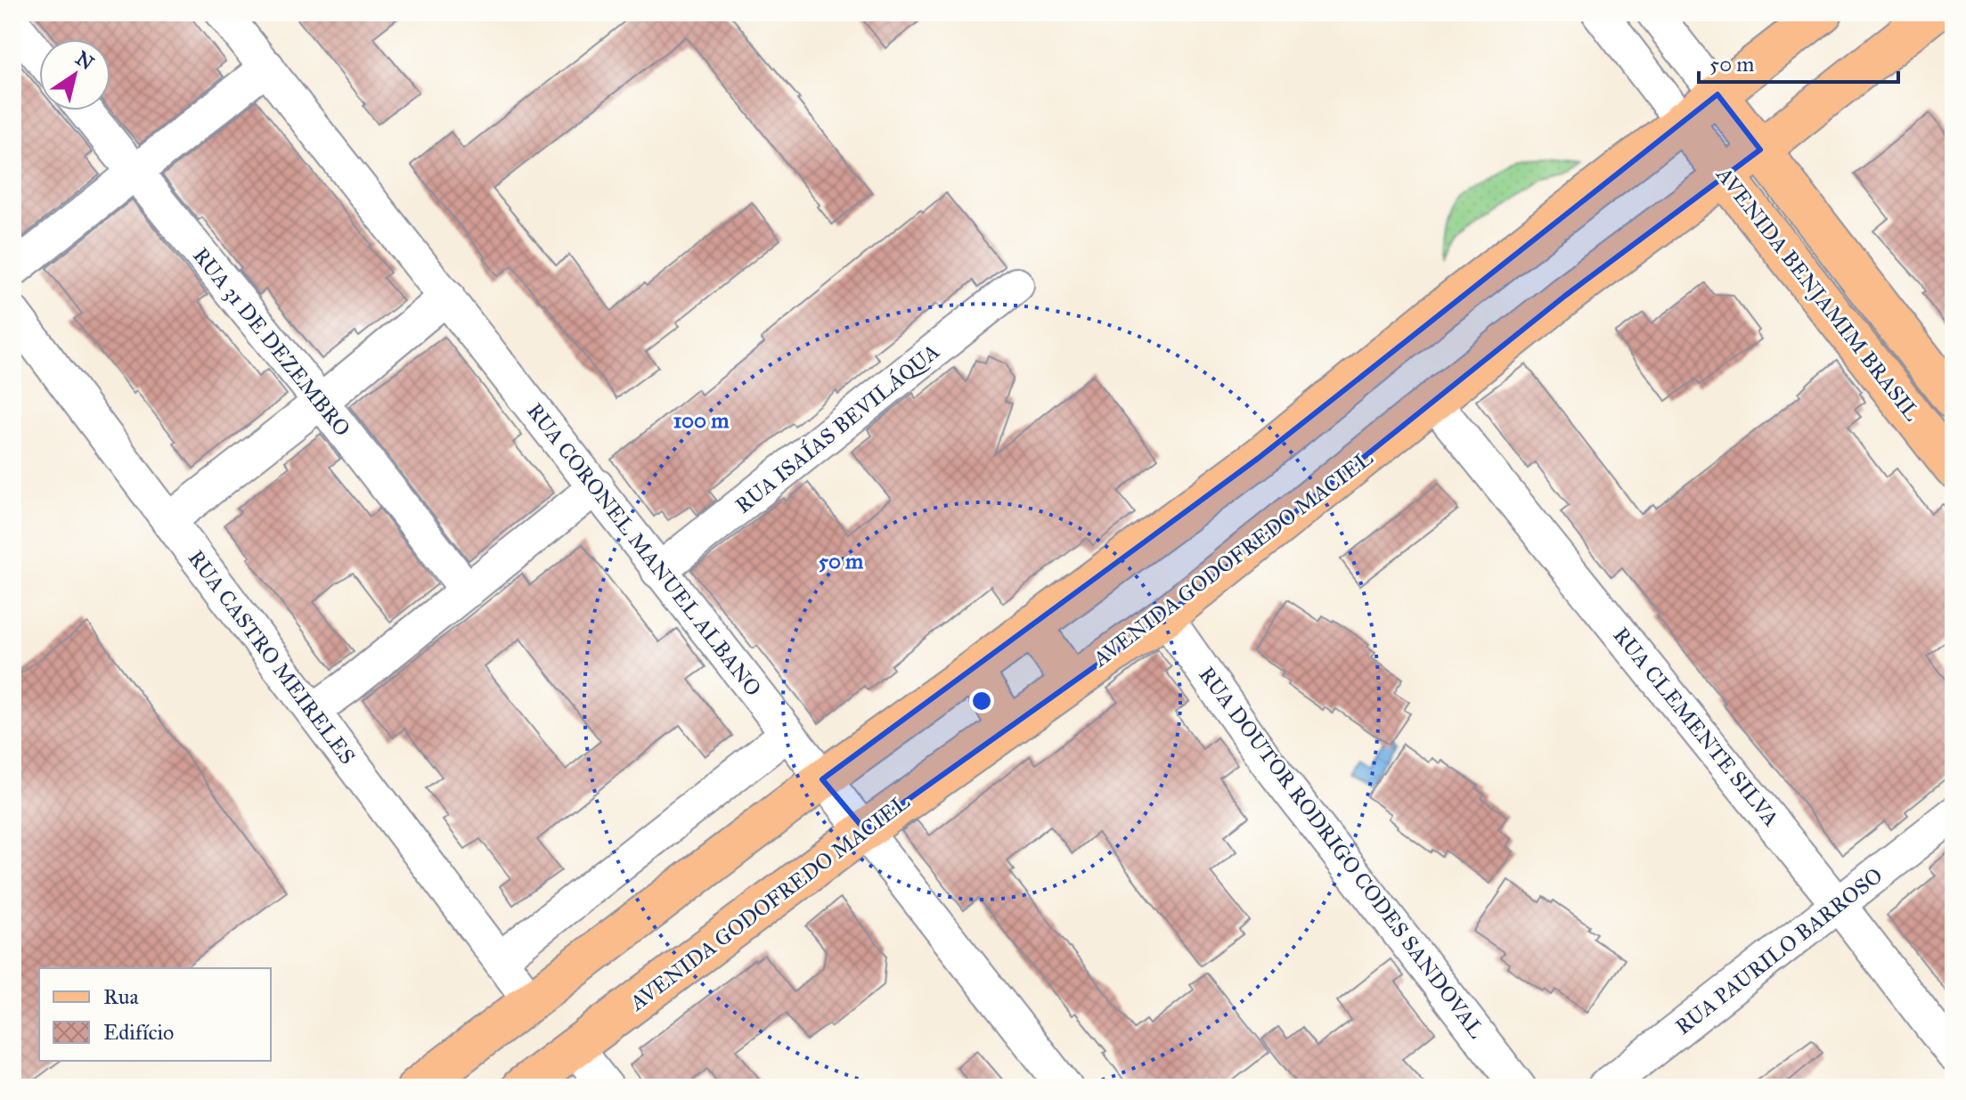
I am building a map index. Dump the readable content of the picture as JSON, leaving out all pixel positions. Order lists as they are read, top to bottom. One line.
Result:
{"streets":{"main road":["AVENIDA BENJAMIM BRASIL","AVENIDA GODOFREDO MACIEL"],"street":["RUA 31 DE DEZEMBRO","RUA ISAÍAS BEVILÁQUA","RUA CORONEL MANUEL ALBANO","RUA CASTRO MEIRELES","RUA CLEMENTE SILVA","RUA DOUTOR RODRIGO CODES SANDOVAL","RUA PAURILO BARROSO"]},"crossings":[["AVENIDA BENJAMIM BRASIL","AVENIDA GODOFREDO MACIEL"],["RUA ISAÍAS BEVILÁQUA","RUA CORONEL MANUEL ALBANO"],["RUA CORONEL MANUEL ALBANO","AVENIDA GODOFREDO MACIEL"],["AVENIDA GODOFREDO MACIEL","RUA CLEMENTE SILVA"],["AVENIDA GODOFREDO MACIEL","RUA DOUTOR RODRIGO CODES SANDOVAL"],["RUA CLEMENTE SILVA","RUA PAURILO BARROSO"]],"legend":["Rua","Edifício"],"scale_bar":"50 m","north":"top right","rings":["100 m","50 m"]}
